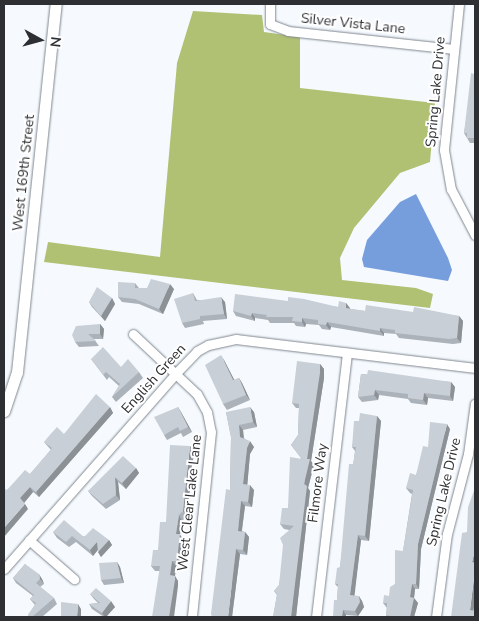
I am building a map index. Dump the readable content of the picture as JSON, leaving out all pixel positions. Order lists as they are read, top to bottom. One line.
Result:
{"streets":{"street":["Silver Vista Lane","Spring Lake Drive","West 169th Street","English Green","Filmore Way","West Clear Lake Lane"]},"crossings":[["Silver Vista Lane","Spring Lake Drive"],["English Green","Filmore Way"],["English Green","West Clear Lake Lane"]],"north":"right"}
